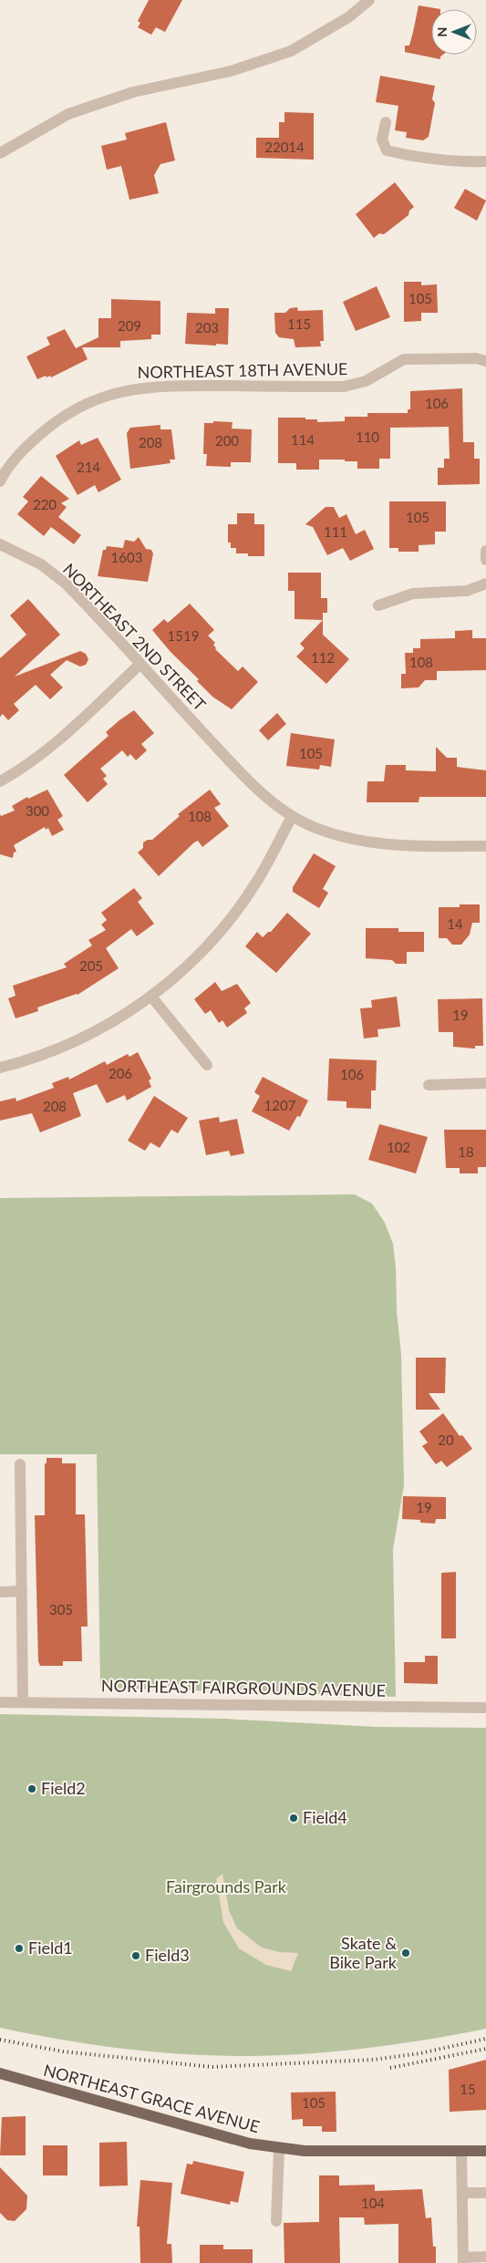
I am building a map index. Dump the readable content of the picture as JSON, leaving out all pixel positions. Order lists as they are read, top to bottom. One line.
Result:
{"streets":{"main road":["NORTHEAST GRACE AVENUE"],"street":["NORTHEAST 18TH AVENUE","NORTHEAST 2ND STREET","NORTHEAST FAIRGROUNDS AVENUE"]},"parks":["Fairgrounds Park"],"places":["Field2","Field4","Field1","Skate & Bike Park","Field3"],"house_numbers":["22014","105","115","209","203","106","110","114","200","208","214","220","105","111","1603","1519","112","108","105","300","108","14","205","19","206","106","1207","208","102","18","20","19","305","15","105","104"],"north":"left"}
